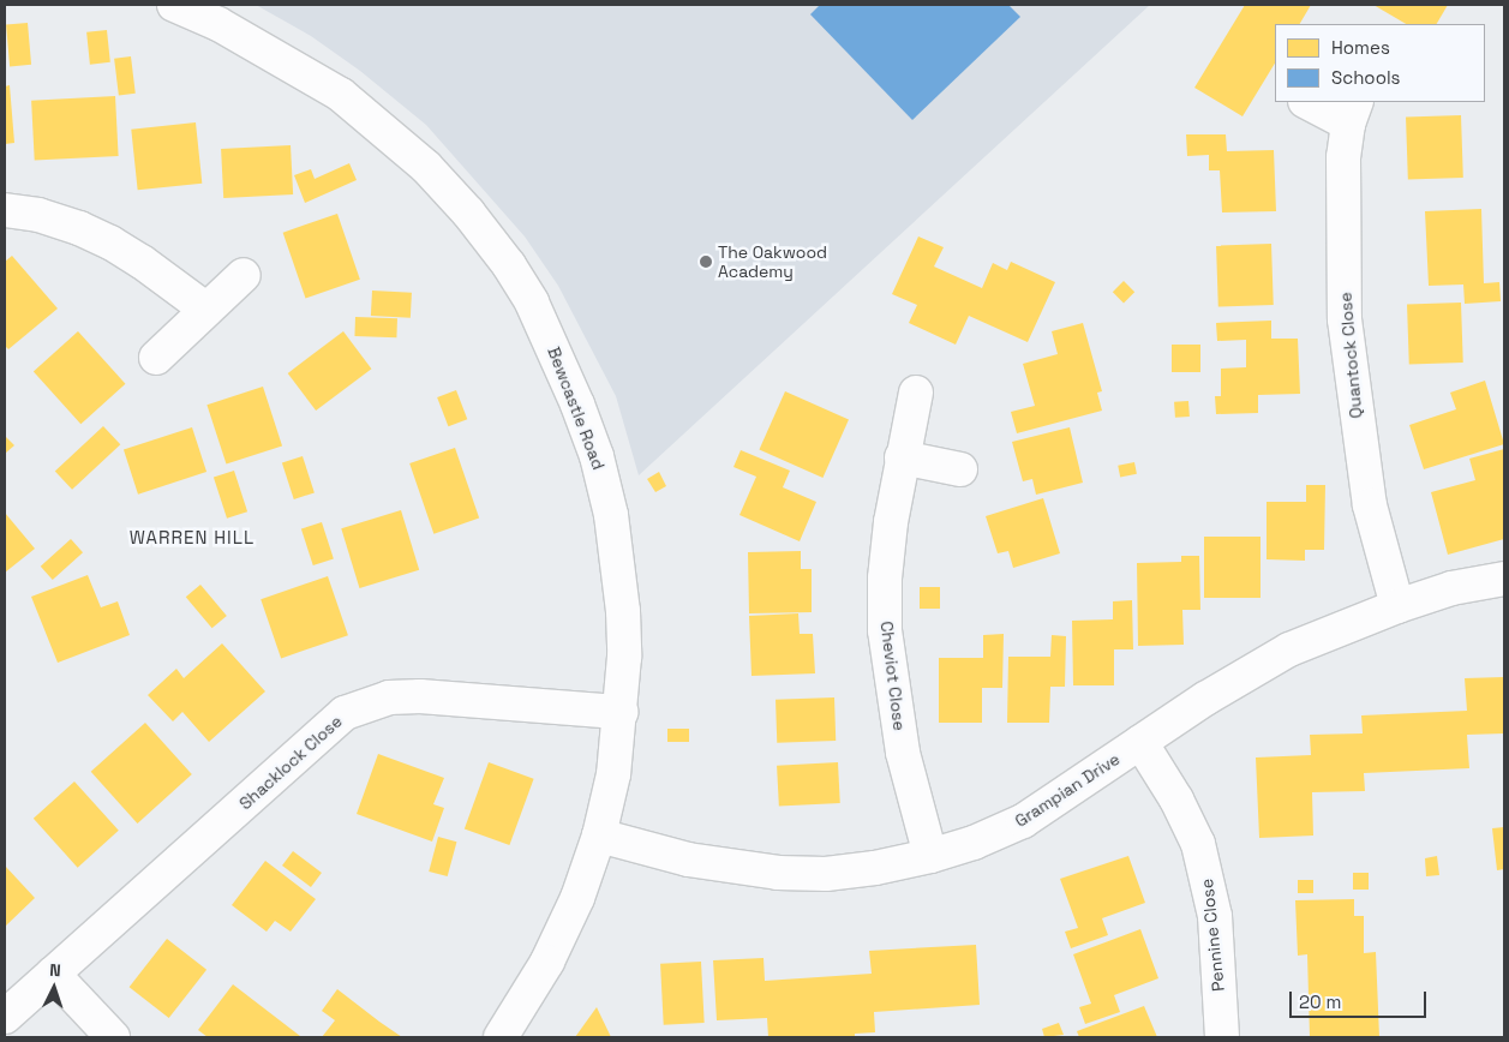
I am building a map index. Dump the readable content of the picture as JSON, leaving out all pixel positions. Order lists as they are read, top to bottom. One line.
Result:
{"streets":{"street":["Quantock Close","Bewcastle Road","Cheviot Close","Shacklock Close","Grampian Drive","Pennine Close"]},"crossings":[["Quantock Close","Grampian Drive"],["Bewcastle Road","Shacklock Close"],["Bewcastle Road","Grampian Drive"],["Cheviot Close","Grampian Drive"],["Grampian Drive","Pennine Close"]],"districts":["WARREN HILL"],"places":["The Oakwood Academy"],"legend":["Homes","Schools"],"scale_bar":"20 m","north":"top"}
